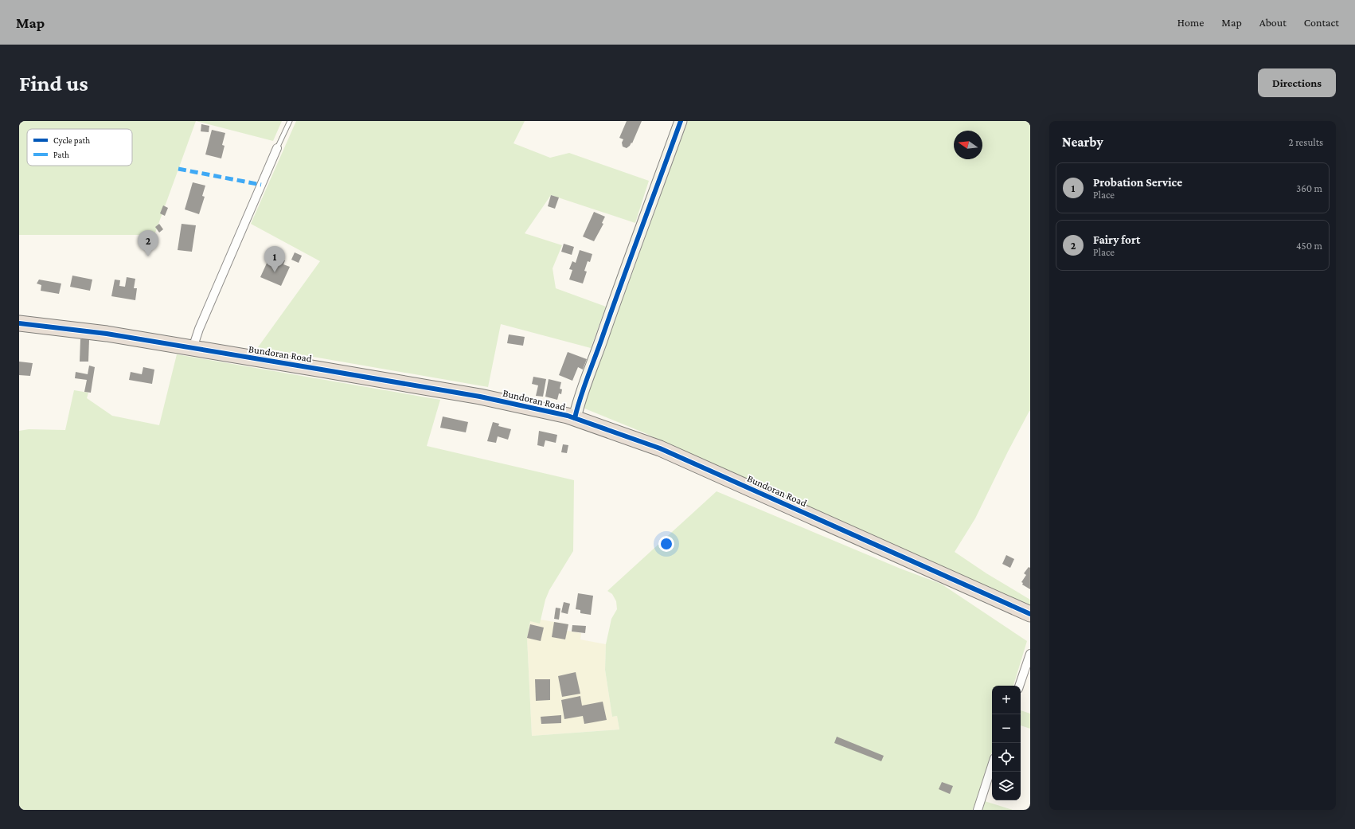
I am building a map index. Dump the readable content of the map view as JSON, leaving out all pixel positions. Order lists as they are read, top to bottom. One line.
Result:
{"streets":{"highway":["Bundoran Road"]},"legend":["Cycle path","Path"],"north":"left","page":{"header":"Map","nav":["Home","Map","About","Contact"],"buttons":"Directions","title":"Find us","heading":["Nearby","2 results"],"list":[{"mark":"1","name":"Probation Service","note":"Place","value":"360 m"},{"mark":"2","name":"Fairy fort","note":"Place","value":"450 m"}],"pins":["2","1"],"map_buttons":["+","−"]}}
